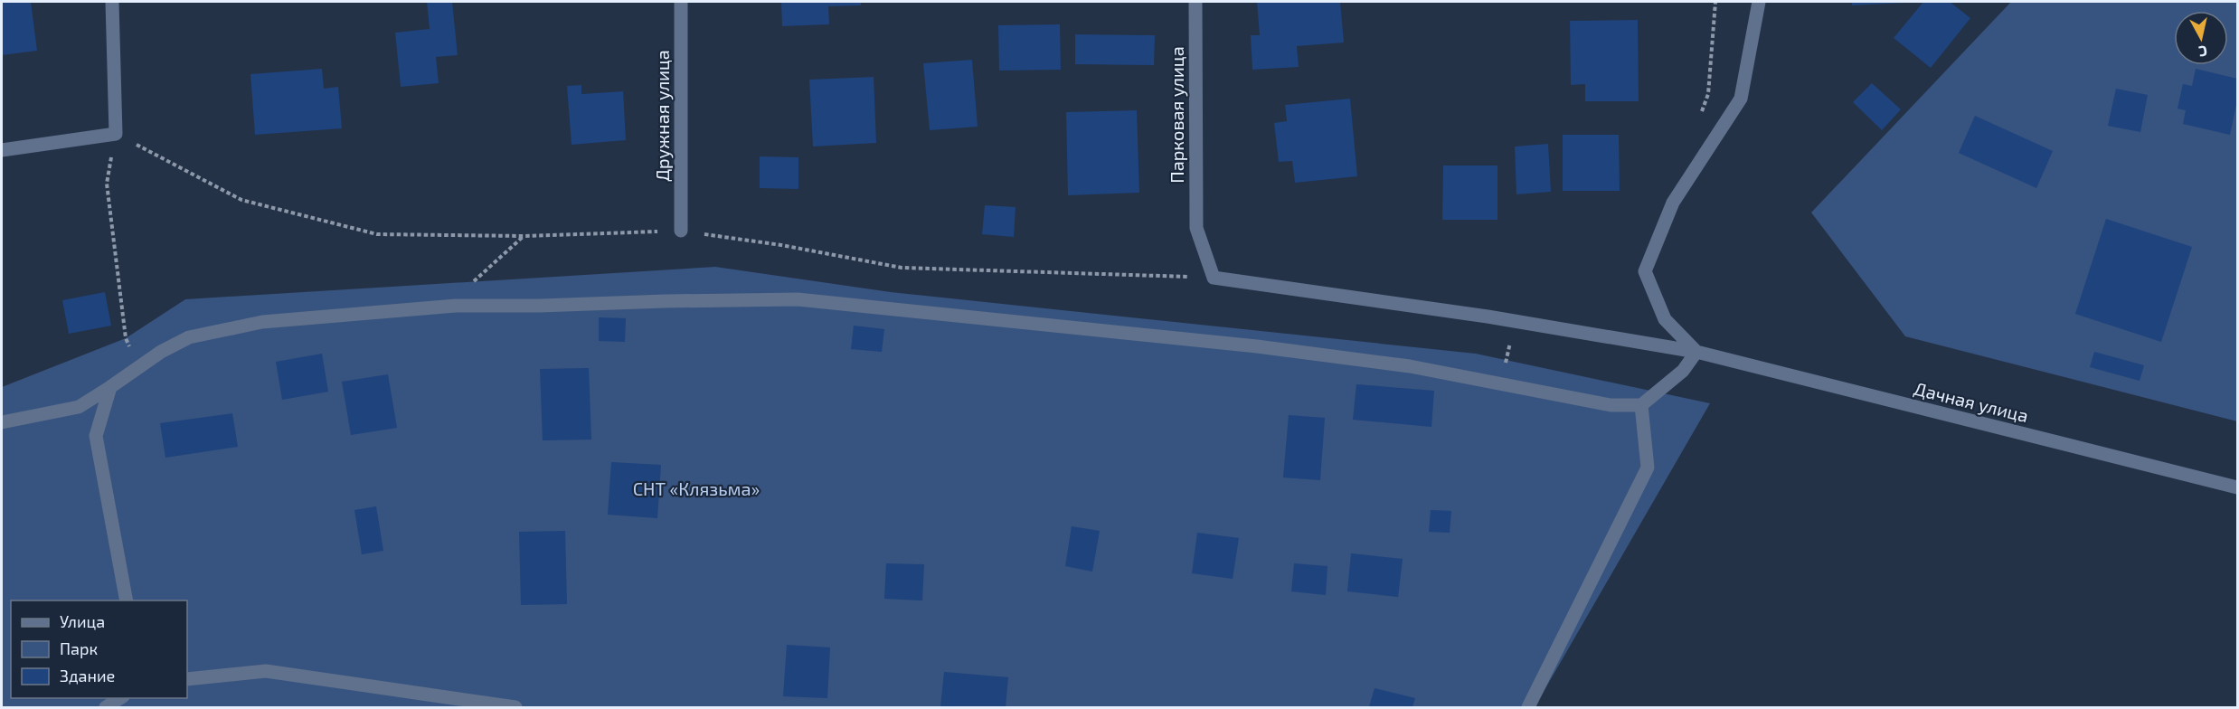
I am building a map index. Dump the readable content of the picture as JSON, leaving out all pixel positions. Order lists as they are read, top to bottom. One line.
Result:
{"streets":{"street":["Парковая улица","Дружная улица","Дачная улица"]},"crossings":[["Парковая улица","Дачная улица"]],"parks":["СНТ «Клязьма»"],"legend":["Улица","Парк","Здание"],"north":"bottom"}
